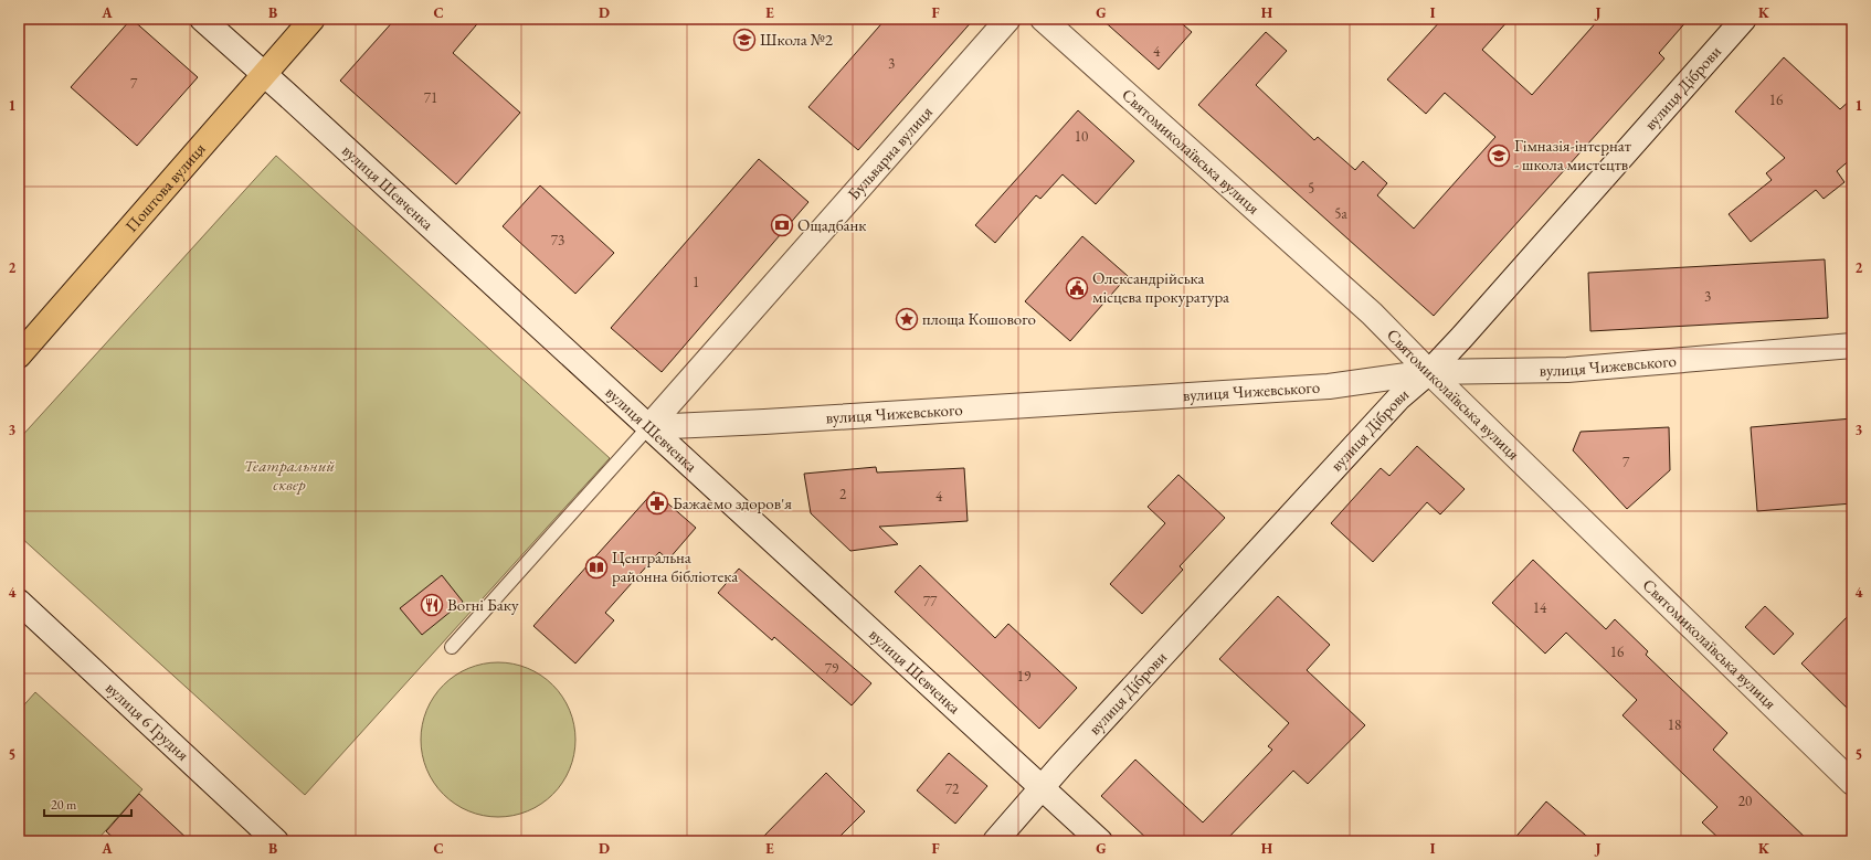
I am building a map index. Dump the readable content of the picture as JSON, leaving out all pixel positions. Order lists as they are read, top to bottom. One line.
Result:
{"streets":{"highway":["Поштова вулиця"],"street":["вулиця Діброви","Святомиколаївська вулиця","Бульварна вулиця","вулиця Шевченка","вулиця Чижевського","вулиця 6 Грудня"]},"crossings":[["вулиця Діброви","Святомиколаївська вулиця"],["вулиця Діброви","вулиця Шевченка"],["вулиця Діброви","вулиця Чижевського"],["Святомиколаївська вулиця","вулиця Чижевського"],["Бульварна вулиця","вулиця Шевченка"],["Бульварна вулиця","вулиця Чижевського"],["Поштова вулиця","вулиця Шевченка"],["вулиця Шевченка","вулиця Чижевського"]],"parks":["Театральний сквер"],"places":{"school or university":["Школа №2","Гімназія-інтернат - школа мистецтв"],"bank":["Ощадбанк"],"public building":["Олександрійська місцева прокуратура"],"place":["площа Кошового"],"pharmacy":["Бажаємо здоров'я"],"library":["Центральна районна бібліотека"],"restaurant":["Вогні Баку"]},"house_numbers":["4","3","7","71","16","10","5","5а","73","1","3","7","2","4","77","14","16","79","19","18","72","20"],"scale_bar":"20 m","grid":{"columns":["A","B","C","D","E","F","G","H","I","J","K"],"rows":["1","2","3","4","5"]}}
